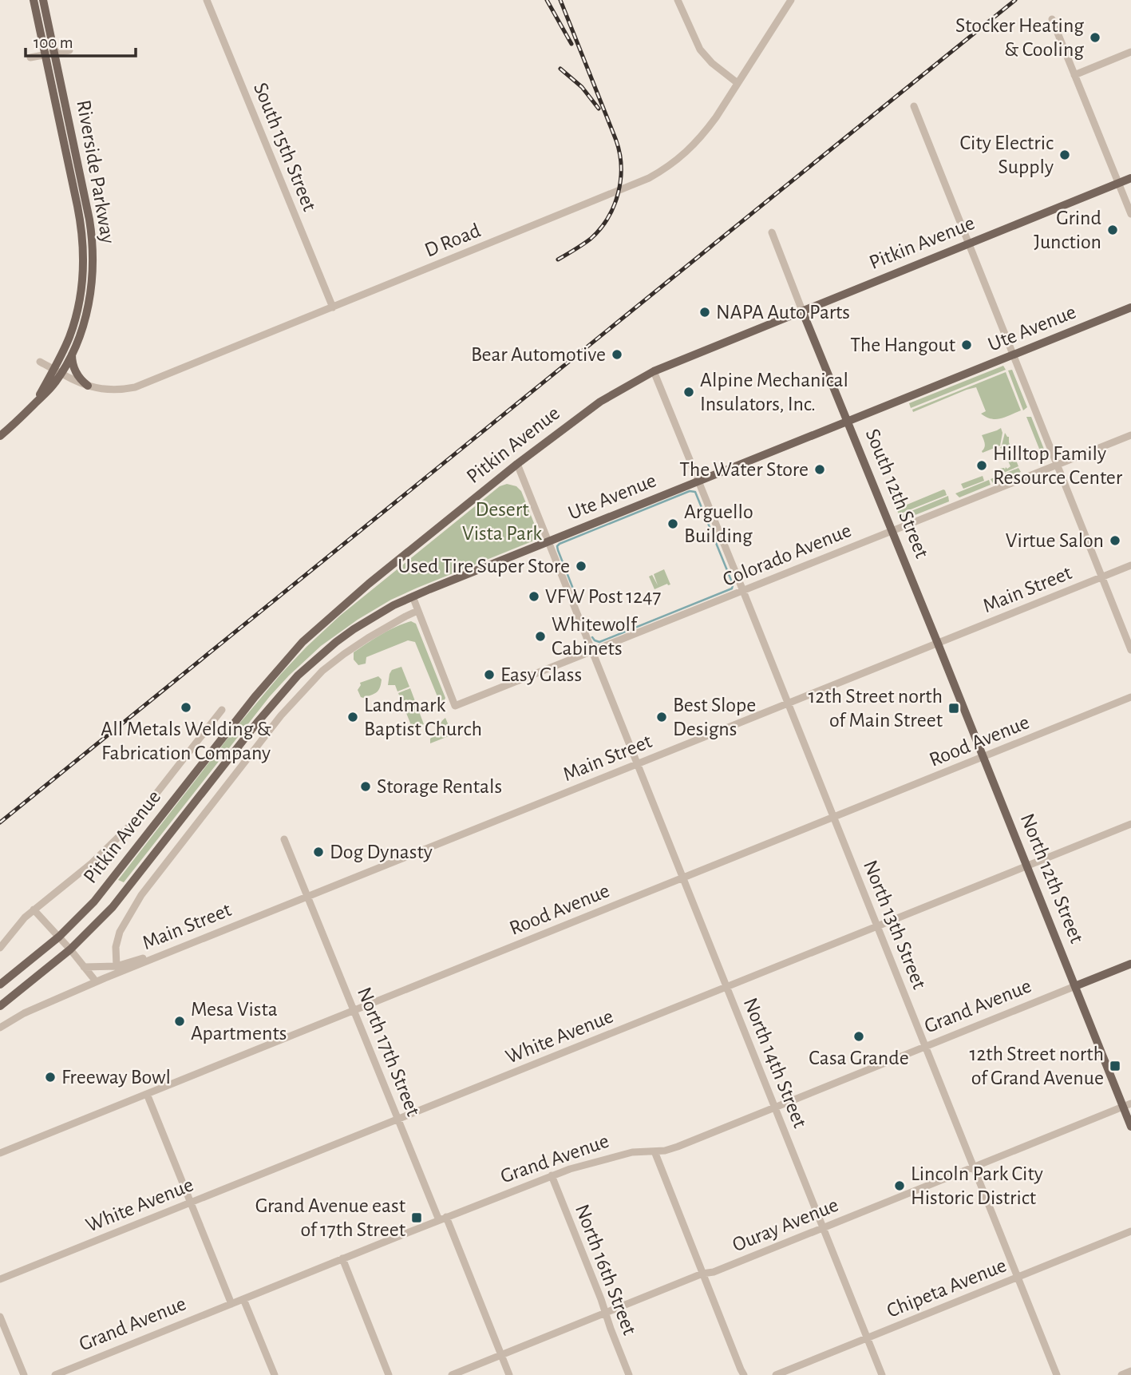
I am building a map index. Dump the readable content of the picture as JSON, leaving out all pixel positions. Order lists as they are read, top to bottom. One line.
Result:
{"streets":{"main road":["Riverside Parkway","Pitkin Avenue","Ute Avenue","South 12th Street","North 12th Street","Grand Avenue"],"street":["South 15th Street","D Road","Colorado Avenue","Main Street","Rood Avenue","North 13th Street","White Avenue","North 17th Street","North 14th Street","Ouray Avenue","North 16th Street","Chipeta Avenue"]},"crossings":[["South 15th Street","D Road"],["Riverside Parkway","D Road"],["Pitkin Avenue","South 12th Street"],["Pitkin Avenue","North 13th Street"],["Pitkin Avenue","North 14th Street"],["Ute Avenue","South 12th Street"],["Ute Avenue","North 13th Street"],["Ute Avenue","North 14th Street"],["South 12th Street","Colorado Avenue"],["South 12th Street","Main Street"],["South 12th Street","North 12th Street"],["Colorado Avenue","North 13th Street"],["Colorado Avenue","North 14th Street"],["Main Street","North 12th Street"],["Main Street","North 13th Street"],["Main Street","North 17th Street"],["Main Street","North 14th Street"],["Rood Avenue","North 12th Street"],["Rood Avenue","North 13th Street"],["Rood Avenue","North 17th Street"],["Rood Avenue","North 14th Street"],["North 12th Street","Grand Avenue"],["North 12th Street","White Avenue"],["North 12th Street","Ouray Avenue"],["North 13th Street","Grand Avenue"],["North 13th Street","White Avenue"],["North 13th Street","Ouray Avenue"],["North 13th Street","Chipeta Avenue"],["Grand Avenue","North 17th Street"],["Grand Avenue","North 14th Street"],["Grand Avenue","North 16th Street"],["White Avenue","North 17th Street"],["White Avenue","North 14th Street"],["North 17th Street","Ouray Avenue"],["North 14th Street","Ouray Avenue"],["North 14th Street","Chipeta Avenue"],["Ouray Avenue","North 16th Street"]],"parks":["Desert Vista Park"],"places":{"other":["Stocker Heating & Cooling","City Electric Supply","Grind Junction","NAPA Auto Parts","The Hangout","Bear Automotive","Alpine Mechanical Insulators, Inc.","Hilltop Family Resource Center","The Water Store","Arguello Building","Virtue Salon","Used Tire Super Store","VFW Post 1247","Whitewolf Cabinets","Easy Glass","All Metals Welding & Fabrication Company","Landmark Baptist Church","Best Slope Designs","Storage Rentals","Dog Dynasty","Mesa Vista Apartments","Casa Grande","Freeway Bowl","Lincoln Park City Historic District"],"transit":["12th Street north of Main Street","12th Street north of Grand Avenue","Grand Avenue east of 17th Street"]},"scale_bar":"100 m"}
